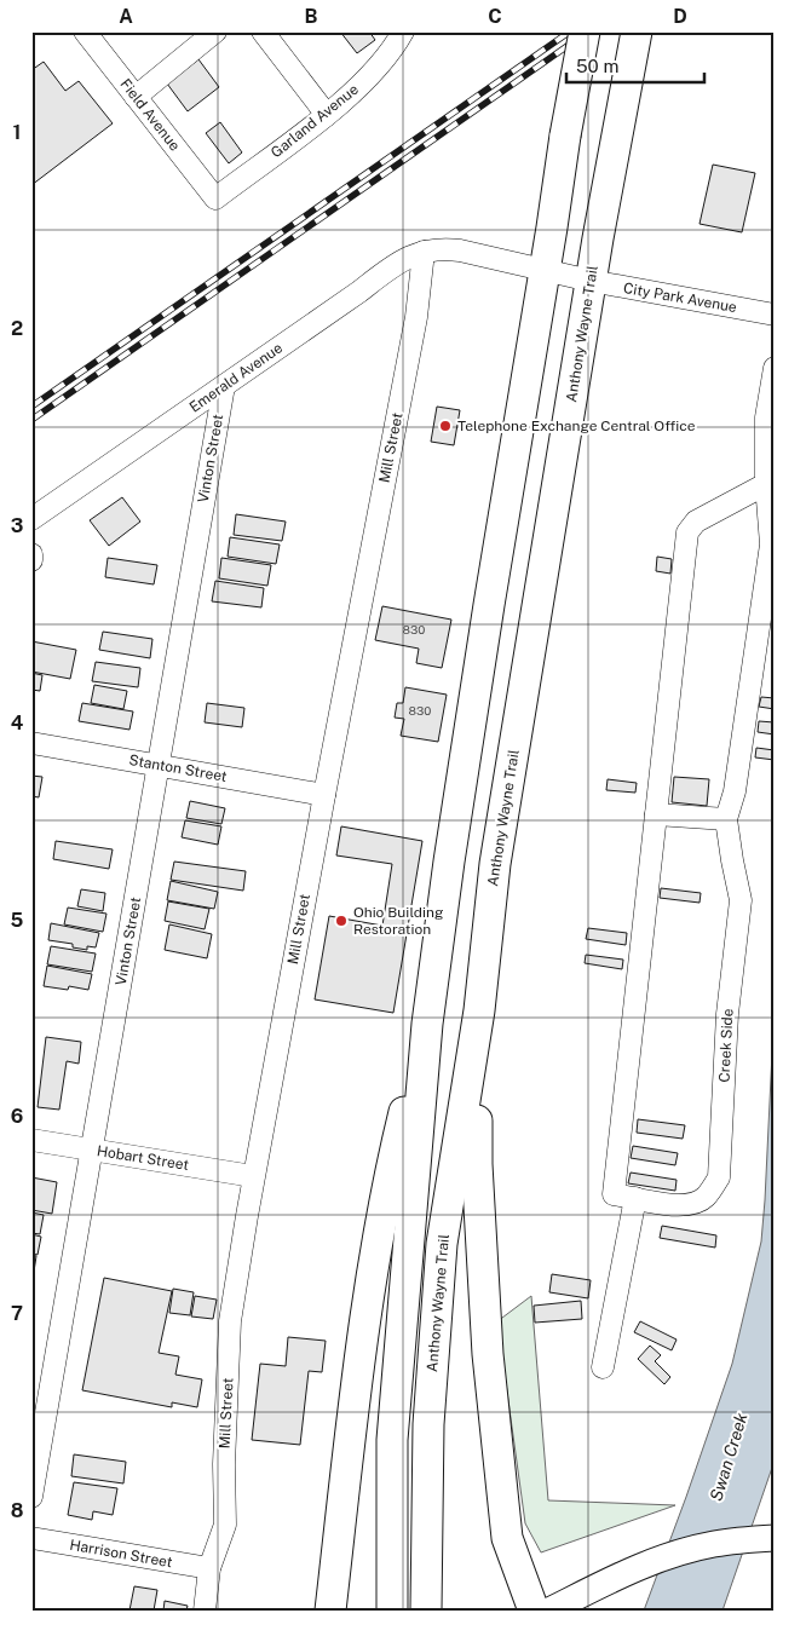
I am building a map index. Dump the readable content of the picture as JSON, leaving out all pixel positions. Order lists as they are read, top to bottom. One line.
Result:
{"streets":{"highway":["Anthony Wayne Trail"],"street":["Field Avenue","Garland Avenue","City Park Avenue","Emerald Avenue","Mill Street","Vinton Street","Stanton Street","Creek Side","Hobart Street","Harrison Street"]},"crossings":[["Field Avenue","Garland Avenue"],["City Park Avenue","Anthony Wayne Trail"],["City Park Avenue","Emerald Avenue"],["Emerald Avenue","Mill Street"],["Emerald Avenue","Vinton Street"],["Mill Street","Stanton Street"],["Mill Street","Hobart Street"],["Mill Street","Harrison Street"],["Vinton Street","Stanton Street"],["Vinton Street","Hobart Street"]],"water":["Swan Creek"],"places":["Telephone Exchange Central Office","Ohio Building Restoration"],"house_numbers":["830","830"],"scale_bar":"50 m","grid":{"columns":["A","B","C","D"],"rows":["1","2","3","4","5","6","7","8"]}}
